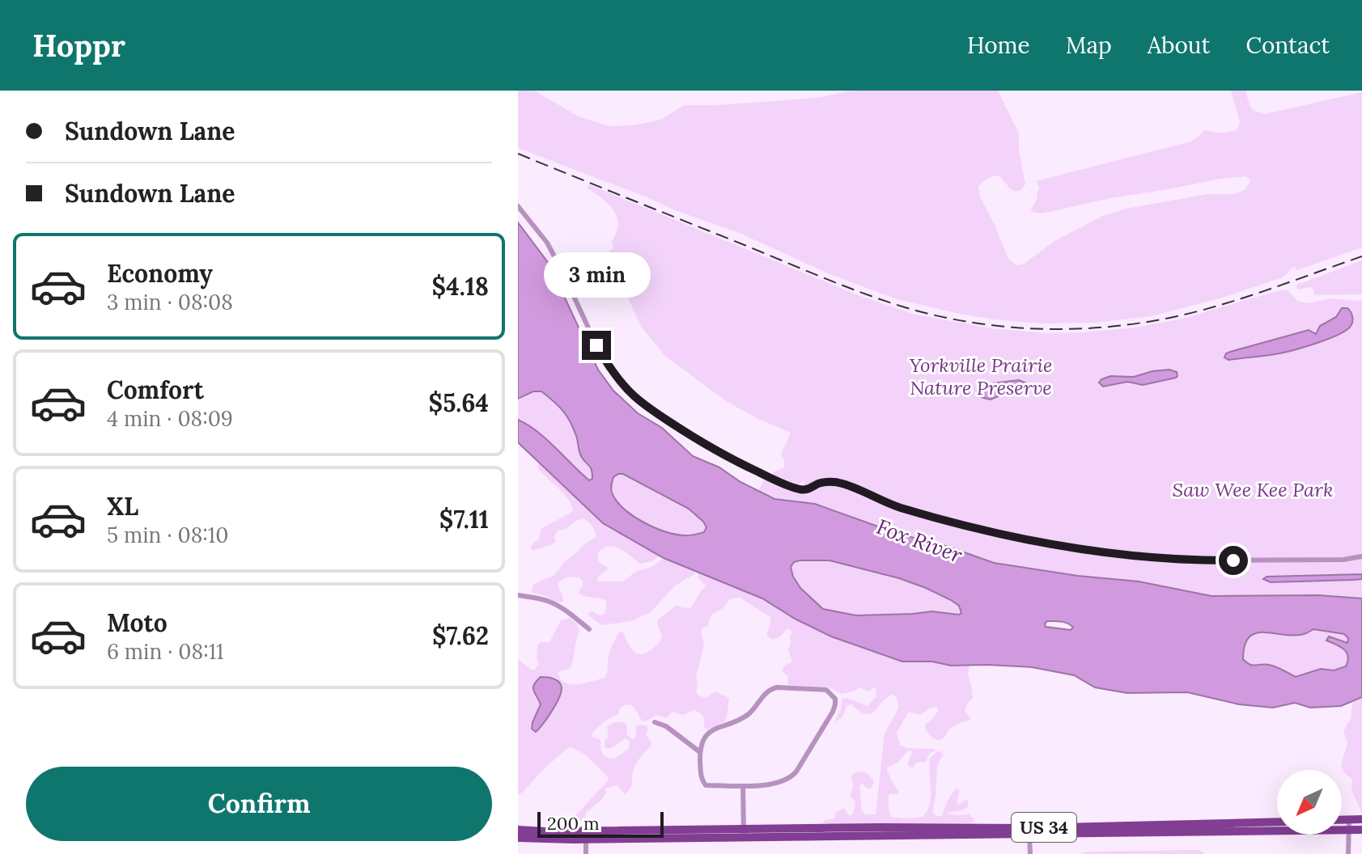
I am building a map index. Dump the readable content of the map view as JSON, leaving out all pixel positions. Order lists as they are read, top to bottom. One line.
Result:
{"streets":{"main road":["US 34"]},"water":["Fox River"],"parks":["Yorkville Prairie Nature Preserve","Saw Wee Kee Park"],"scale_bar":"200 m","north":"bottom left","page":{"header":"Hoppr","nav":["Home","Map","About","Contact"],"banner":["Sundown Lane","Sundown Lane"],"list":[{"name":"Economy","note":"3 min · 08:08","value":"$4.18"},{"name":"Comfort","note":"4 min · 08:09","value":"$5.64"},{"name":"XL","note":"5 min · 08:10","value":"$7.11"},{"name":"Moto","note":"6 min · 08:11","value":"$7.62"}],"bubble":"3 min","buttons":"Confirm","scale":"200 m"}}
